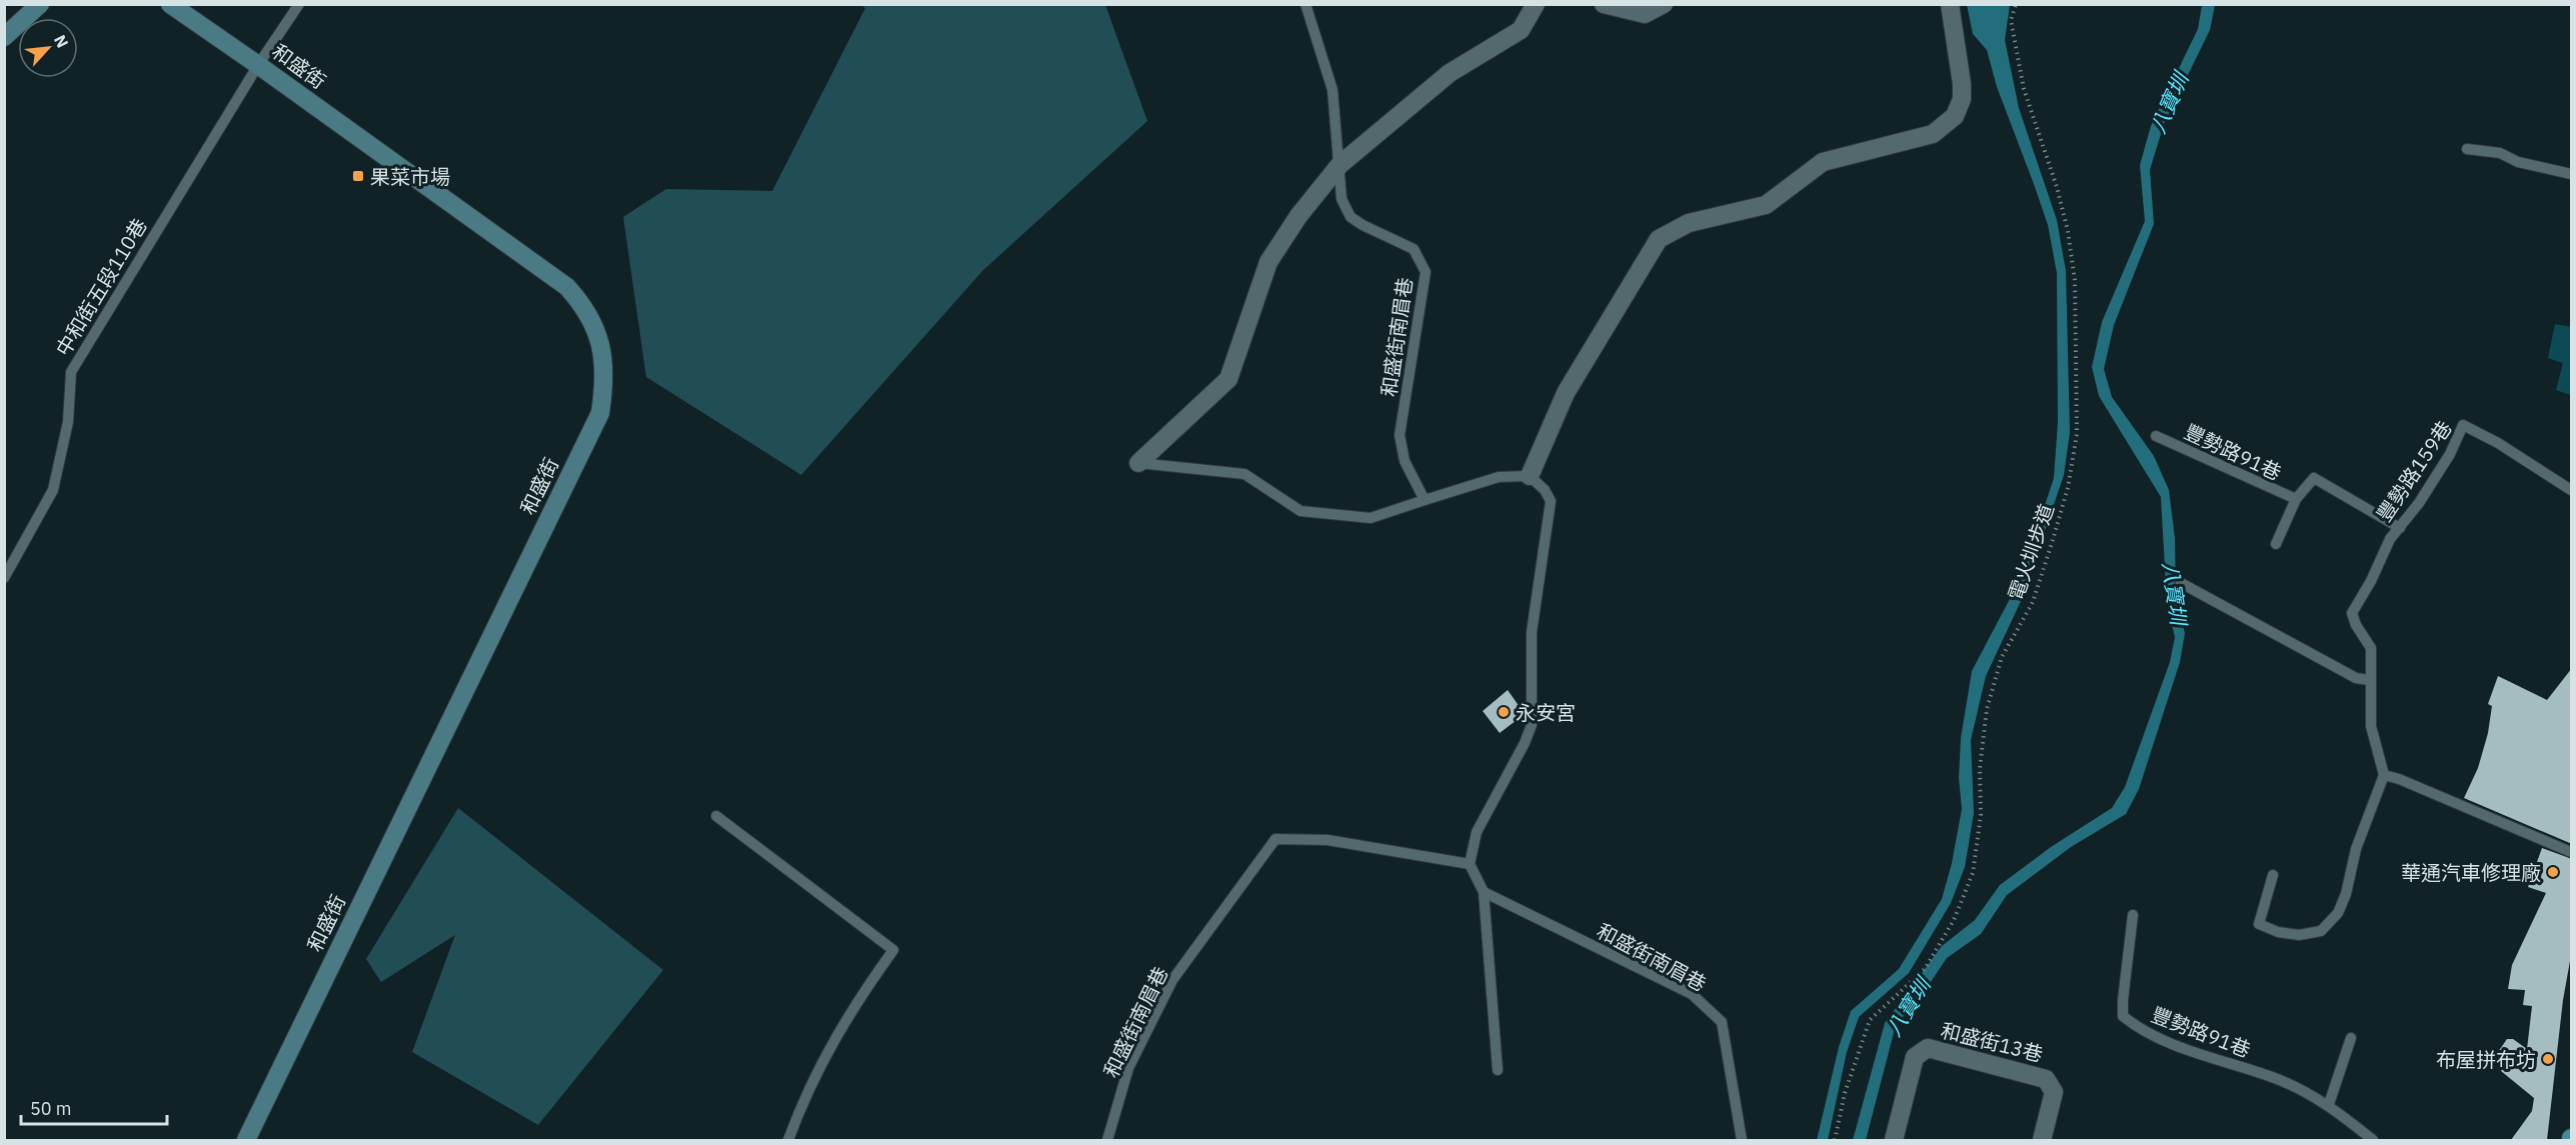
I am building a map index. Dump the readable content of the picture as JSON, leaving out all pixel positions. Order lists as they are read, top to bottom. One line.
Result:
{"streets":{"main road":["和盛街"],"street":["和盛街13巷"],"lane":["中和街五段110巷","和盛街南眉巷","豐勢路91巷","豐勢路159巷"],"path":["電火圳步道"]},"crossings":[["和盛街","中和街五段110巷"],["豐勢路91巷","豐勢路159巷"]],"water":["八寶圳"],"places":{"transit":["果菜市場"],"other":["永安宮","華通汽車修理廠","布屋拼布坊"]},"scale_bar":"50 m","north":"top right"}
